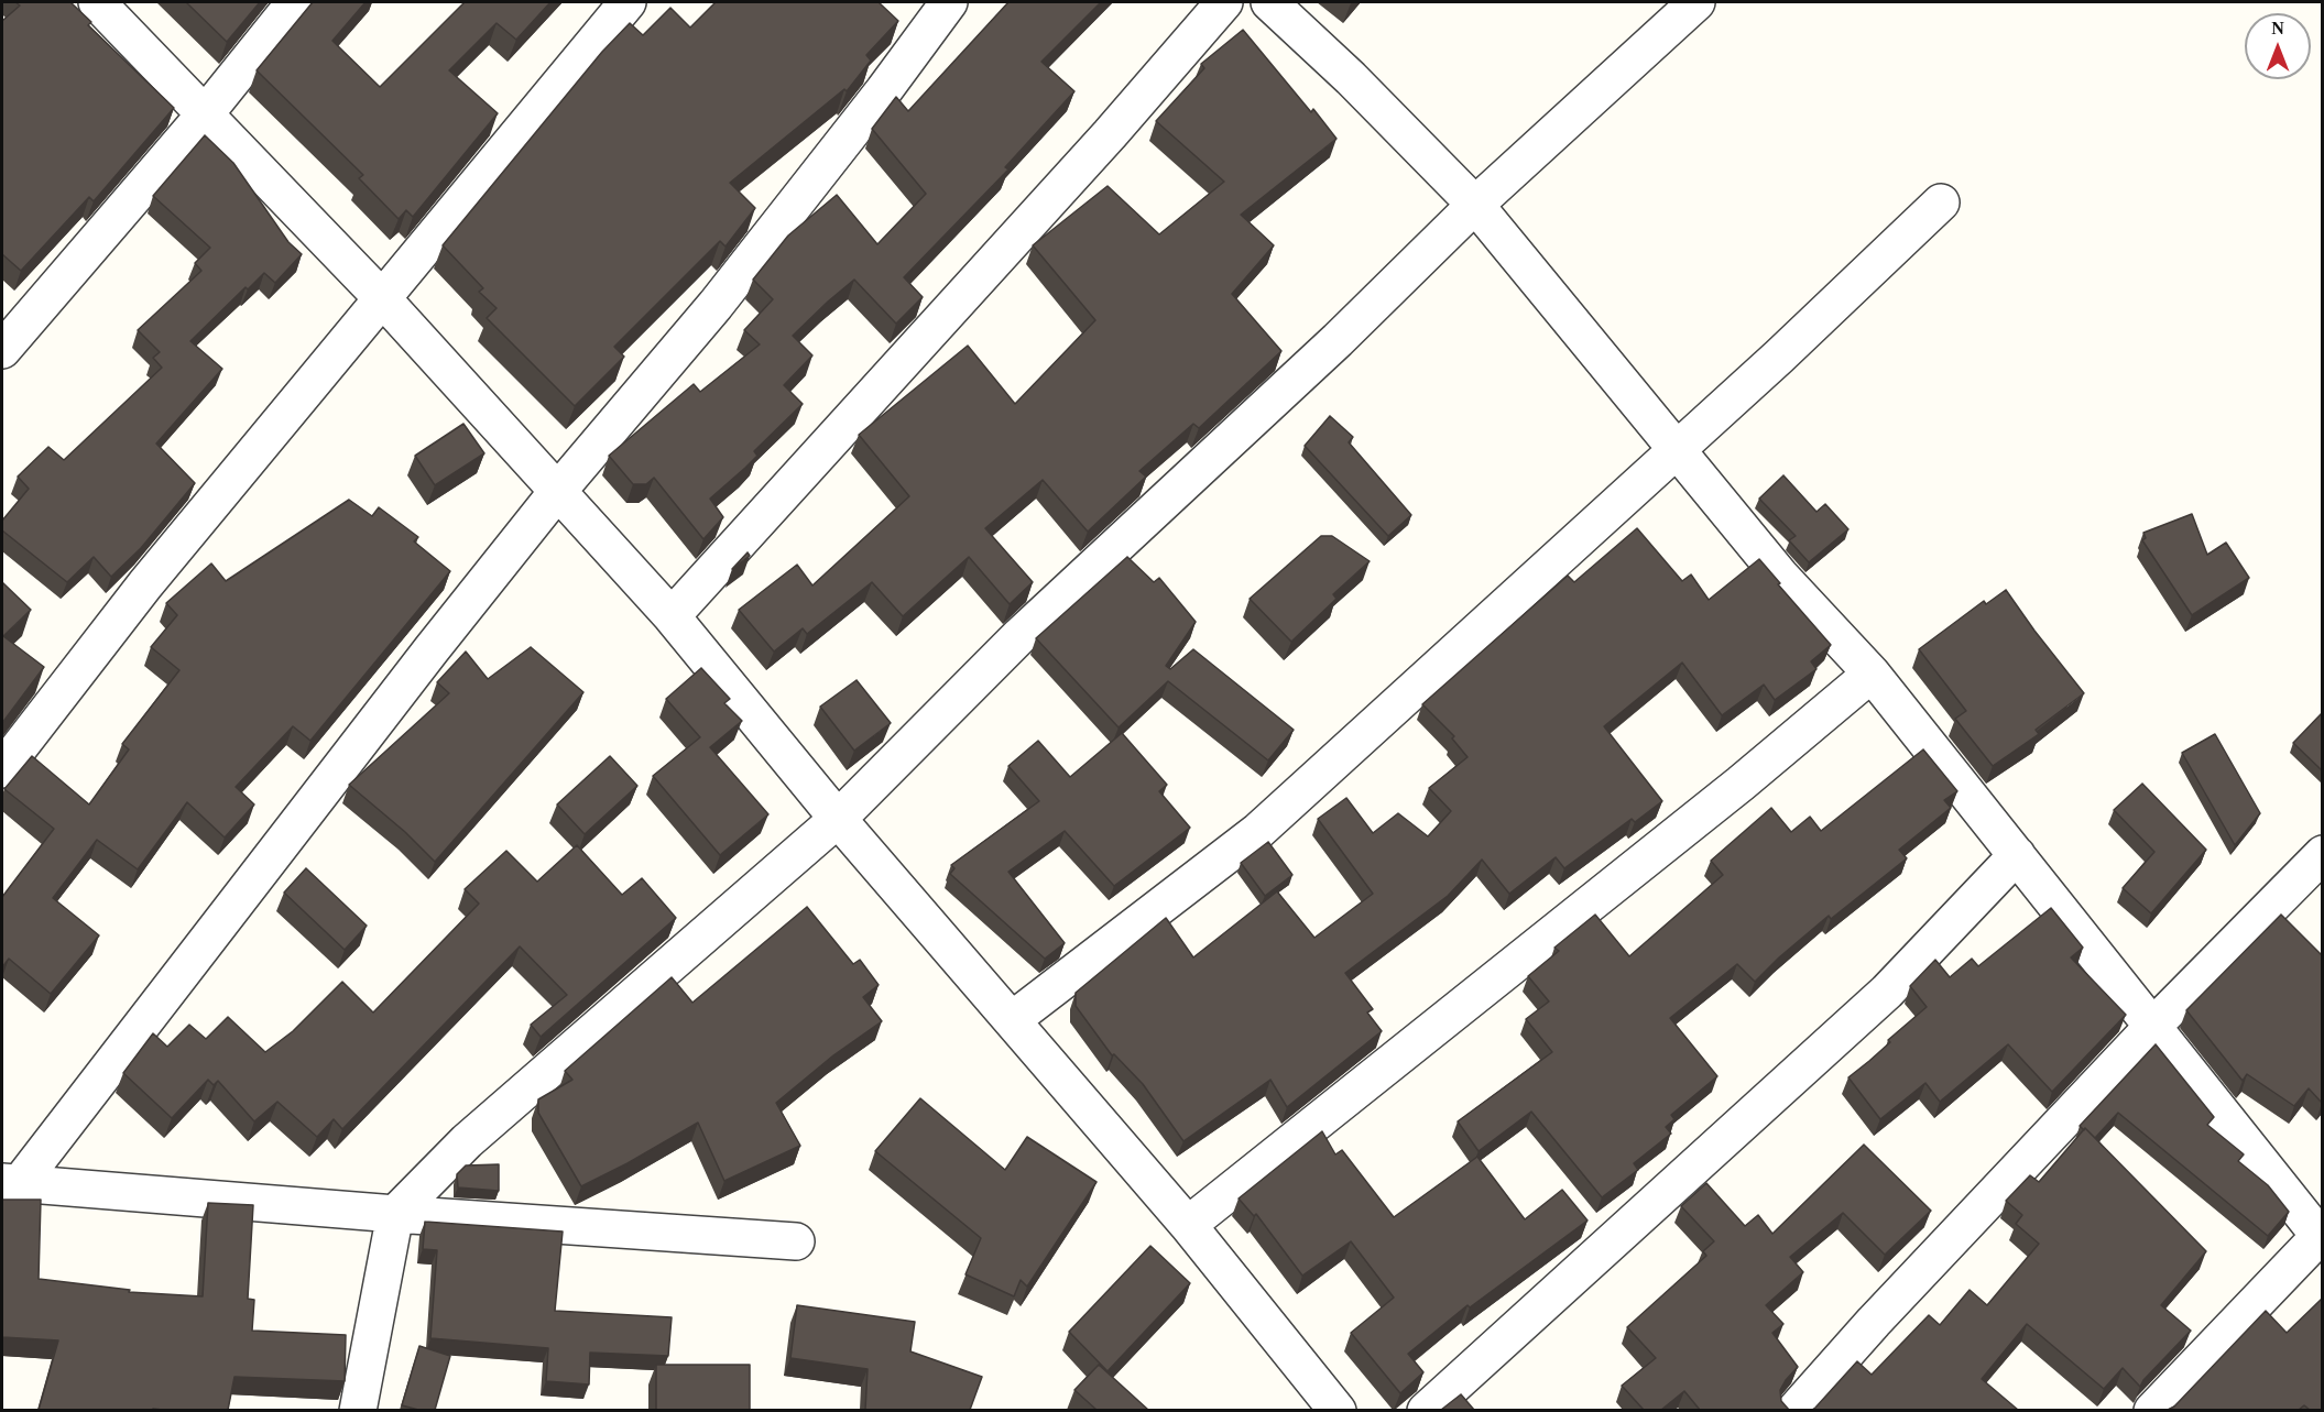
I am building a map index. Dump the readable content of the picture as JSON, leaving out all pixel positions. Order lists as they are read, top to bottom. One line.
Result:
{"north":"top"}
